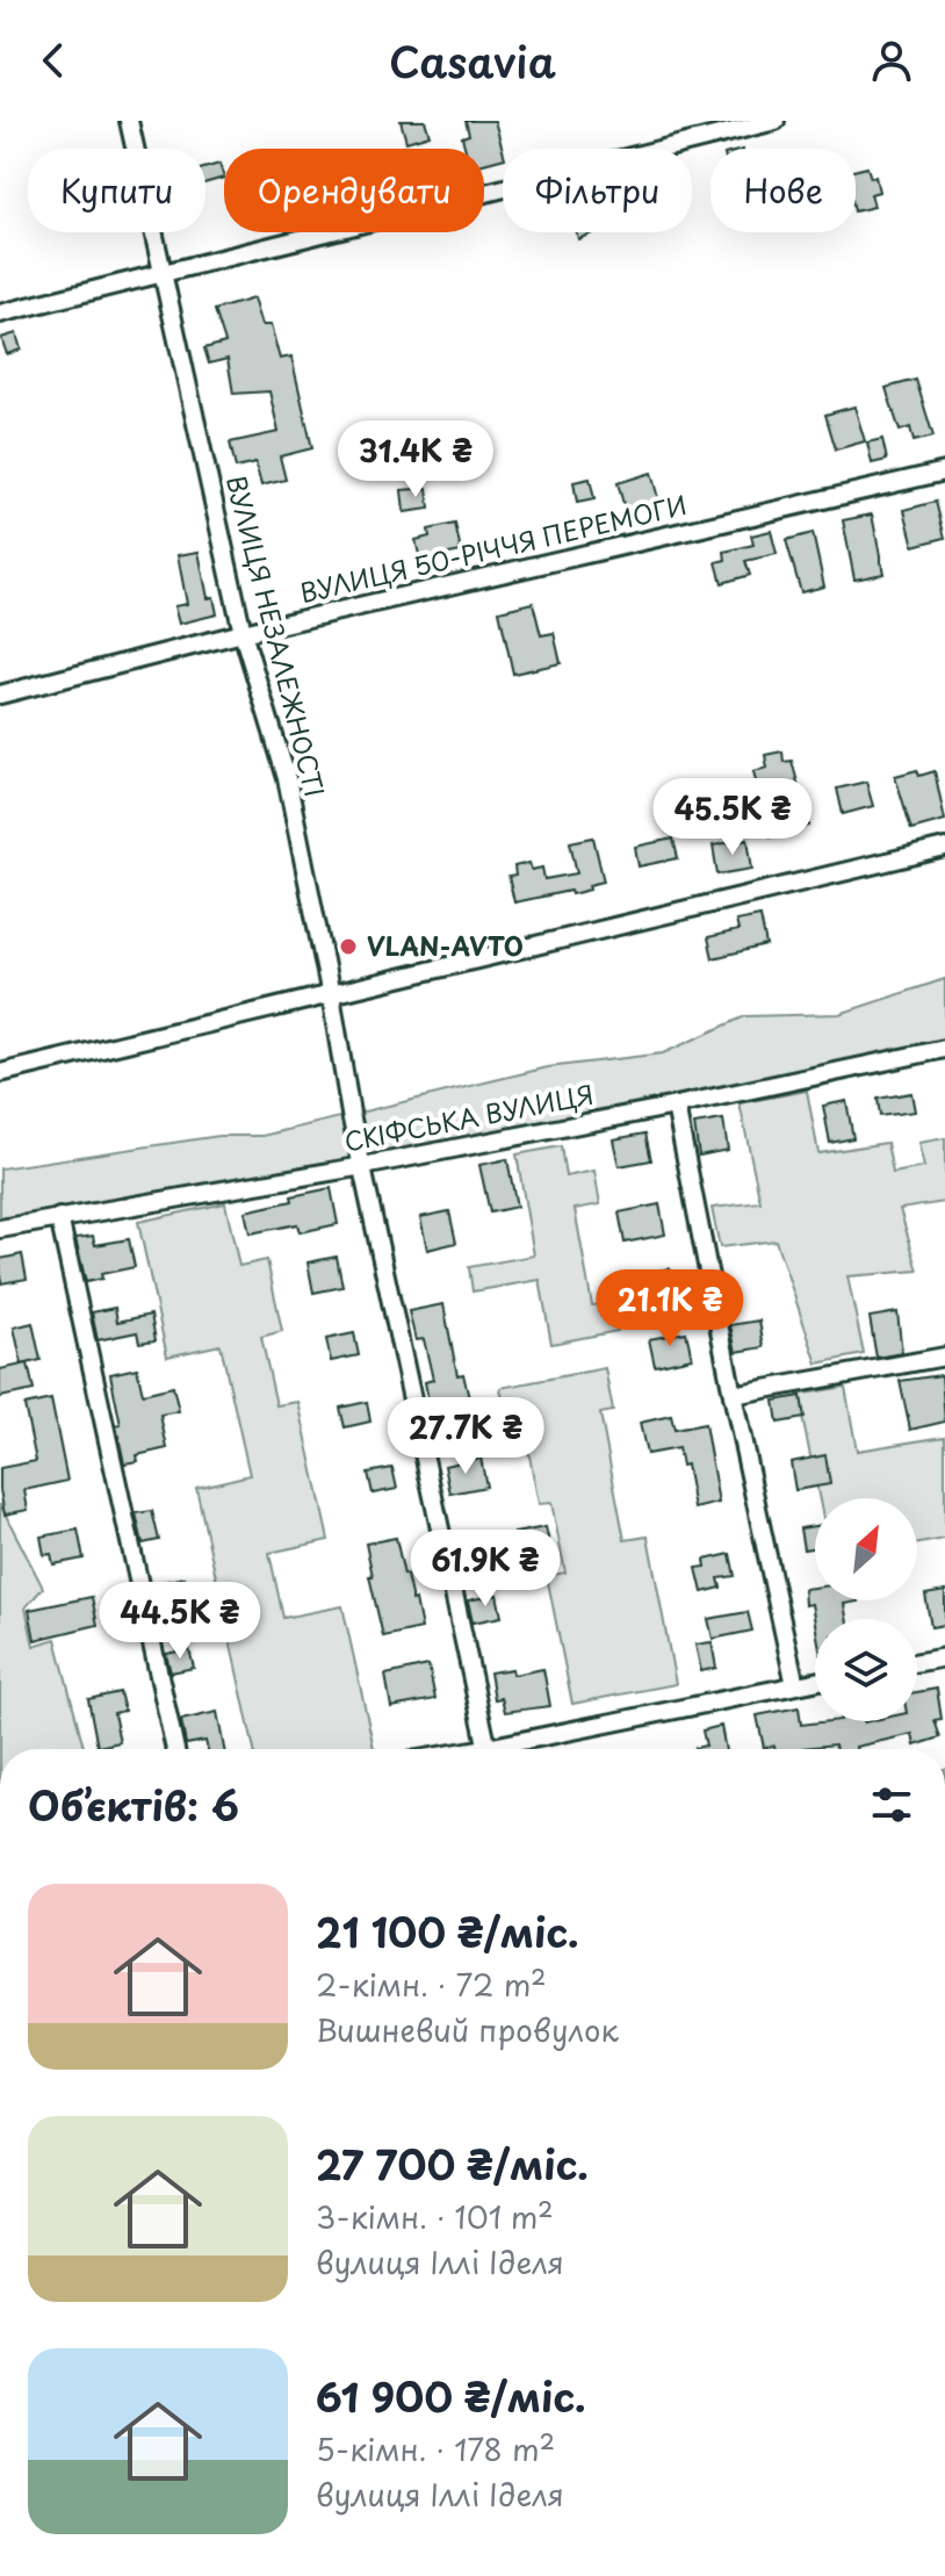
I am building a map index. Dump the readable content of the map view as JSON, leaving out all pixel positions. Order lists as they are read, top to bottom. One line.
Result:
{"streets":{"street":["ВУЛИЦЯ 50-РІЧЧЯ ПЕРЕМОГИ","ВУЛИЦЯ НЕЗАЛЕЖНОСТІ","СКІФСЬКА ВУЛИЦЯ"]},"crossings":[["ВУЛИЦЯ 50-РІЧЧЯ ПЕРЕМОГИ","ВУЛИЦЯ НЕЗАЛЕЖНОСТІ"],["ВУЛИЦЯ НЕЗАЛЕЖНОСТІ","СКІФСЬКА ВУЛИЦЯ"]],"places":["VLAN-AVTO"],"north":"top right","page":{"header":"Casavia","chip":["Купити","Орендувати","Фільтри","Нове"],"price":["31.4K ₴","45.5K ₴","21.1K ₴","27.7K ₴","61.9K ₴","44.5K ₴"],"heading":"Об’єктів: 6","list":[{"name":"21 100 ₴/міс.","note":"2-кімн. · 72 m² · Вишневий провулок"},{"name":"27 700 ₴/міс.","note":"3-кімн. · 101 m² · вулиця Іллі Іделя"},{"name":"61 900 ₴/міс.","note":"5-кімн. · 178 m² · вулиця Іллі Іделя"}]}}
